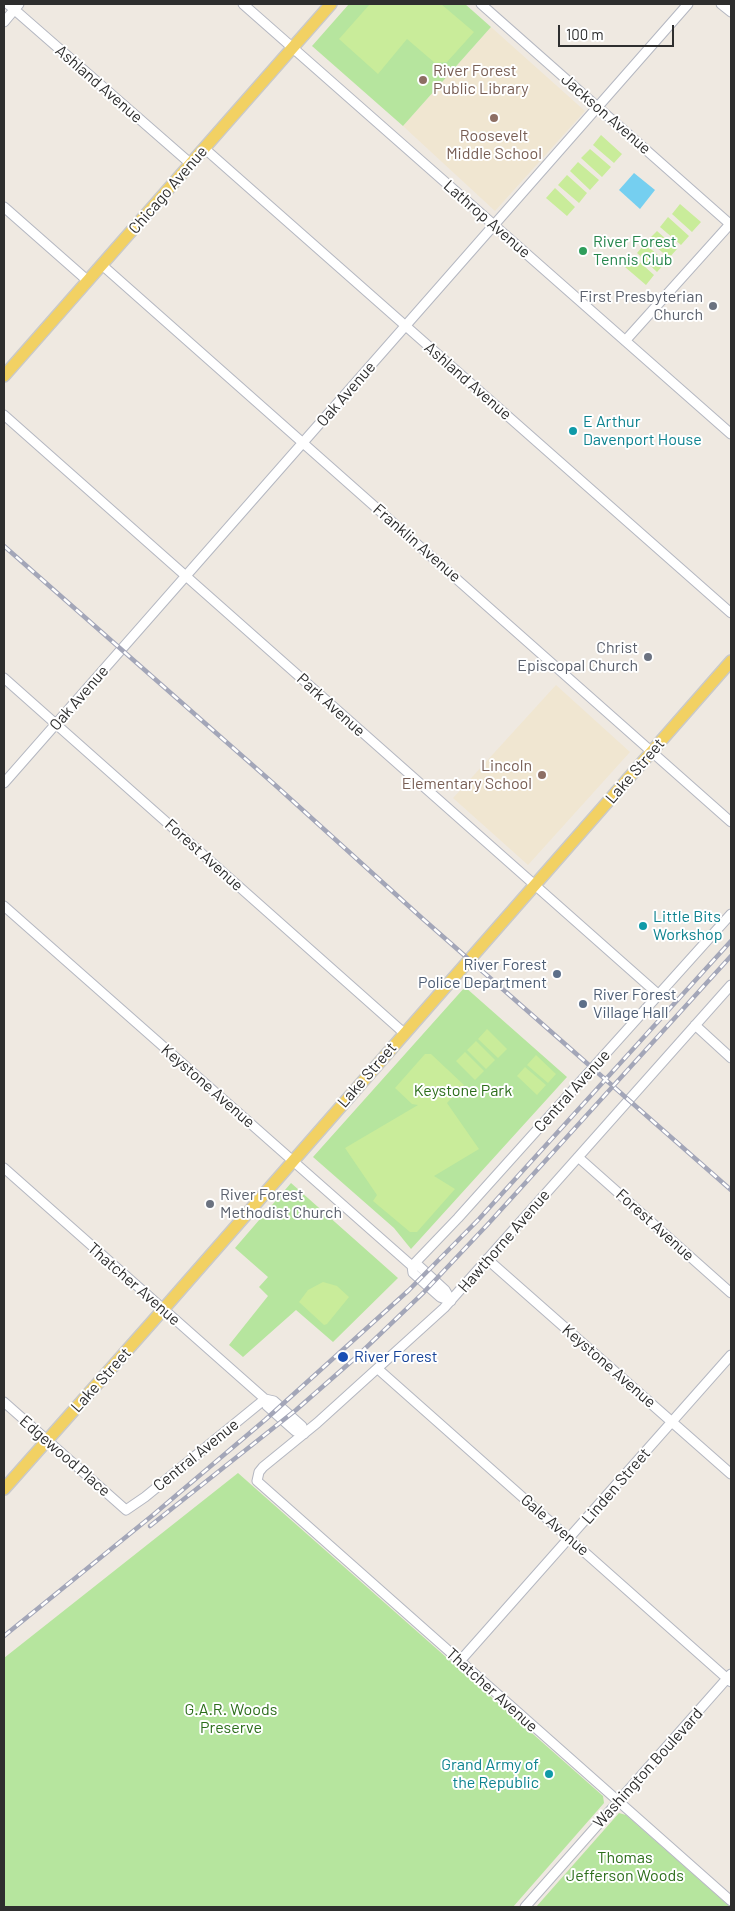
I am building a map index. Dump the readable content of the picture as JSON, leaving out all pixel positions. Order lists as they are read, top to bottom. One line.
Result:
{"streets":{"main road":["Chicago Avenue","Lake Street"],"street":["Ashland Avenue","Jackson Avenue","Lathrop Avenue","Oak Avenue","Franklin Avenue","Park Avenue","Forest Avenue","Keystone Avenue","Central Avenue","Hawthorne Avenue","Thatcher Avenue","Edgewood Place","Linden Street","Gale Avenue","Washington Boulevard"]},"crossings":[["Ashland Avenue","Chicago Avenue"],["Ashland Avenue","Oak Avenue"],["Jackson Avenue","Oak Avenue"],["Chicago Avenue","Lathrop Avenue"],["Chicago Avenue","Franklin Avenue"],["Lathrop Avenue","Oak Avenue"],["Oak Avenue","Franklin Avenue"],["Oak Avenue","Park Avenue"],["Oak Avenue","Forest Avenue"],["Franklin Avenue","Lake Street"],["Park Avenue","Lake Street"],["Park Avenue","Central Avenue"],["Lake Street","Forest Avenue"],["Lake Street","Keystone Avenue"],["Lake Street","Thatcher Avenue"],["Lake Street","Edgewood Place"],["Forest Avenue","Hawthorne Avenue"],["Keystone Avenue","Central Avenue"],["Keystone Avenue","Hawthorne Avenue"],["Keystone Avenue","Linden Street"],["Central Avenue","Thatcher Avenue"],["Central Avenue","Edgewood Place"],["Hawthorne Avenue","Thatcher Avenue"],["Hawthorne Avenue","Gale Avenue"],["Thatcher Avenue","Linden Street"],["Thatcher Avenue","Washington Boulevard"],["Linden Street","Gale Avenue"],["Gale Avenue","Washington Boulevard"]],"parks":["Keystone Park","G.A.R. Woods Preserve","Thomas Jefferson Woods"],"places":["River Forest Public Library","Roosevelt Middle School","River Forest Tennis Club","First Presbyterian Church","E Arthur Davenport House","Christ Episcopal Church","Lincoln Elementary School","Little Bits Workshop","River Forest Police Department","River Forest Village Hall","River Forest Methodist Church","River Forest","Grand Army of the Republic"],"scale_bar":"100 m"}
